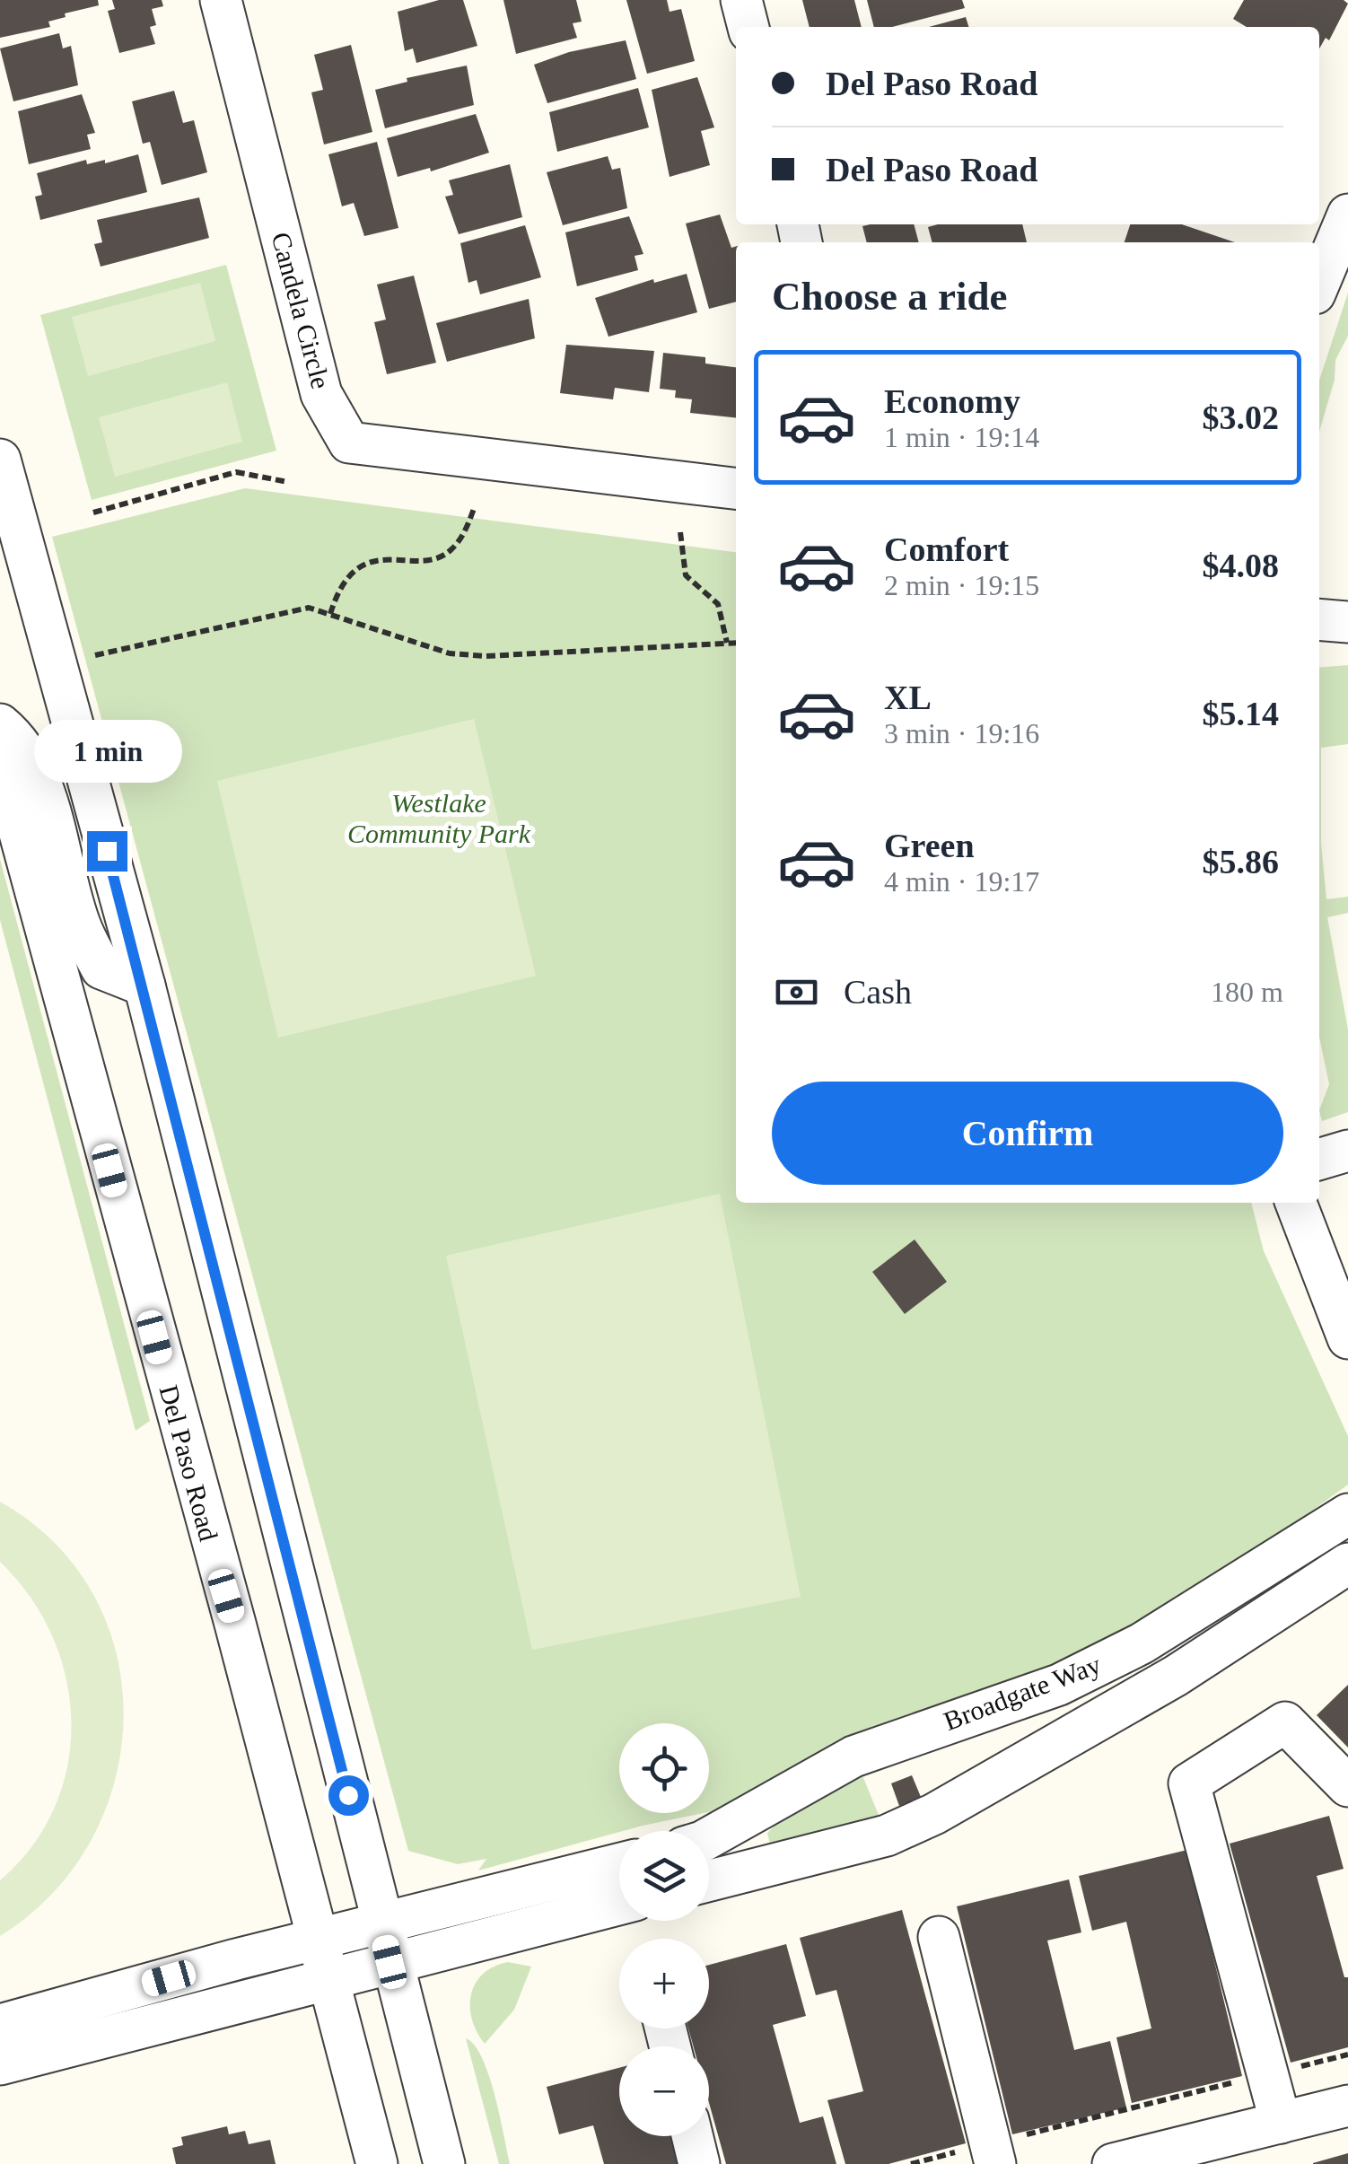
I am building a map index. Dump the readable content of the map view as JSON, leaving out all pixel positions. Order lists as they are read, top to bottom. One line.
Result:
{"streets":{"street":["Candela Circle","Del Paso Road","Broadgate Way"]},"parks":["Westlake Community Park"],"page":{"banner":["Del Paso Road","Del Paso Road"],"heading":"Choose a ride","list":[{"name":"Economy","note":"1 min · 19:14","value":"$3.02"},{"name":"Comfort","note":"2 min · 19:15","value":"$4.08"},{"name":"XL","note":"3 min · 19:16","value":"$5.14"},{"name":"Green","note":"4 min · 19:17","value":"$5.86"}],"bubble":"1 min","pay":["Cash","180 m"],"buttons":"Confirm","map_buttons":["+","−"]}}
